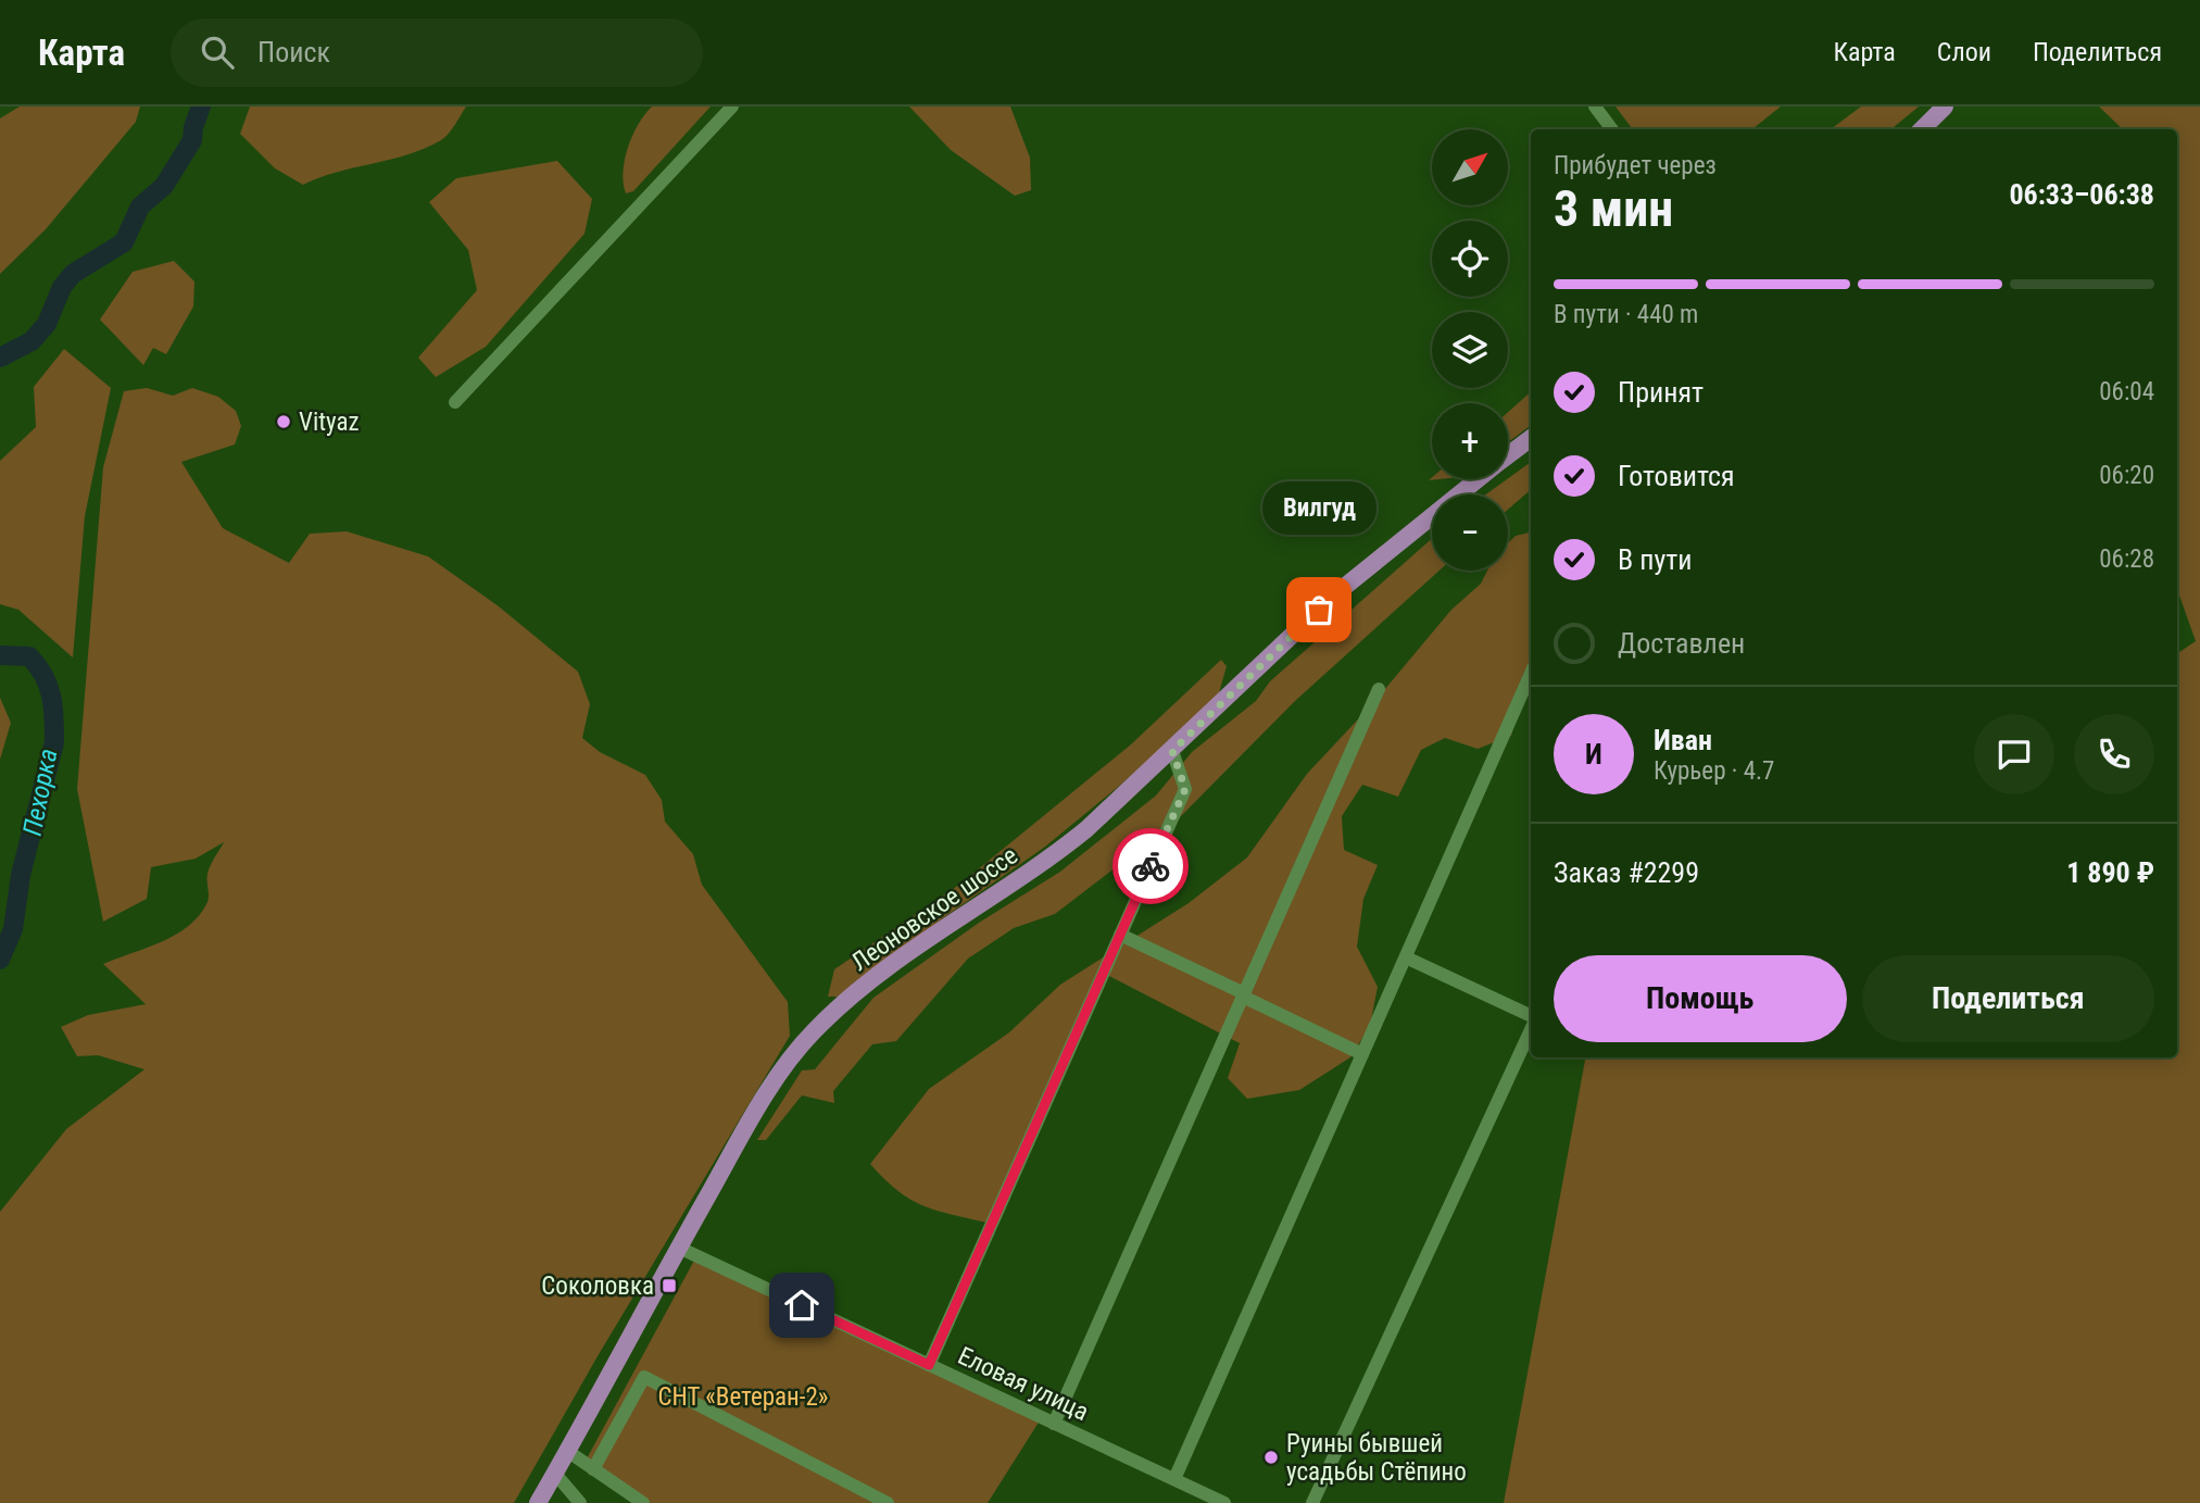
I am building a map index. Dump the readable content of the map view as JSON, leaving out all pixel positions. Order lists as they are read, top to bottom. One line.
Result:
{"streets":{"main road":["Леоновское шоссе"],"street":["Еловая улица"]},"crossings":[["Леоновское шоссе","Еловая улица"]],"water":["Пехорка"],"parks":["СНТ «Ветеран-2»"],"places":{"other":["Vityaz","Вилгуд","Руины бывшей усадьбы Стёпино"],"transit":["Соколовка"]},"north":"top right","page":{"header":"Карта","search":"Поиск","nav":["Карта","Слои","Поделиться"],"map_buttons":["+","−"],"heading":["3 мин","Прибудет через","06:33–06:38"],"panel":["Иван","Курьер · 4.7","Заказ #2299","1 890 ₽"],"bar":"В пути · 440 m","list":[["Принят","06:04"],["Готовится","06:20"],["В пути","06:28"],"Доставлен"],"bubble":"Вилгуд","round":"И","buttons":["Помощь","Поделиться"]}}
